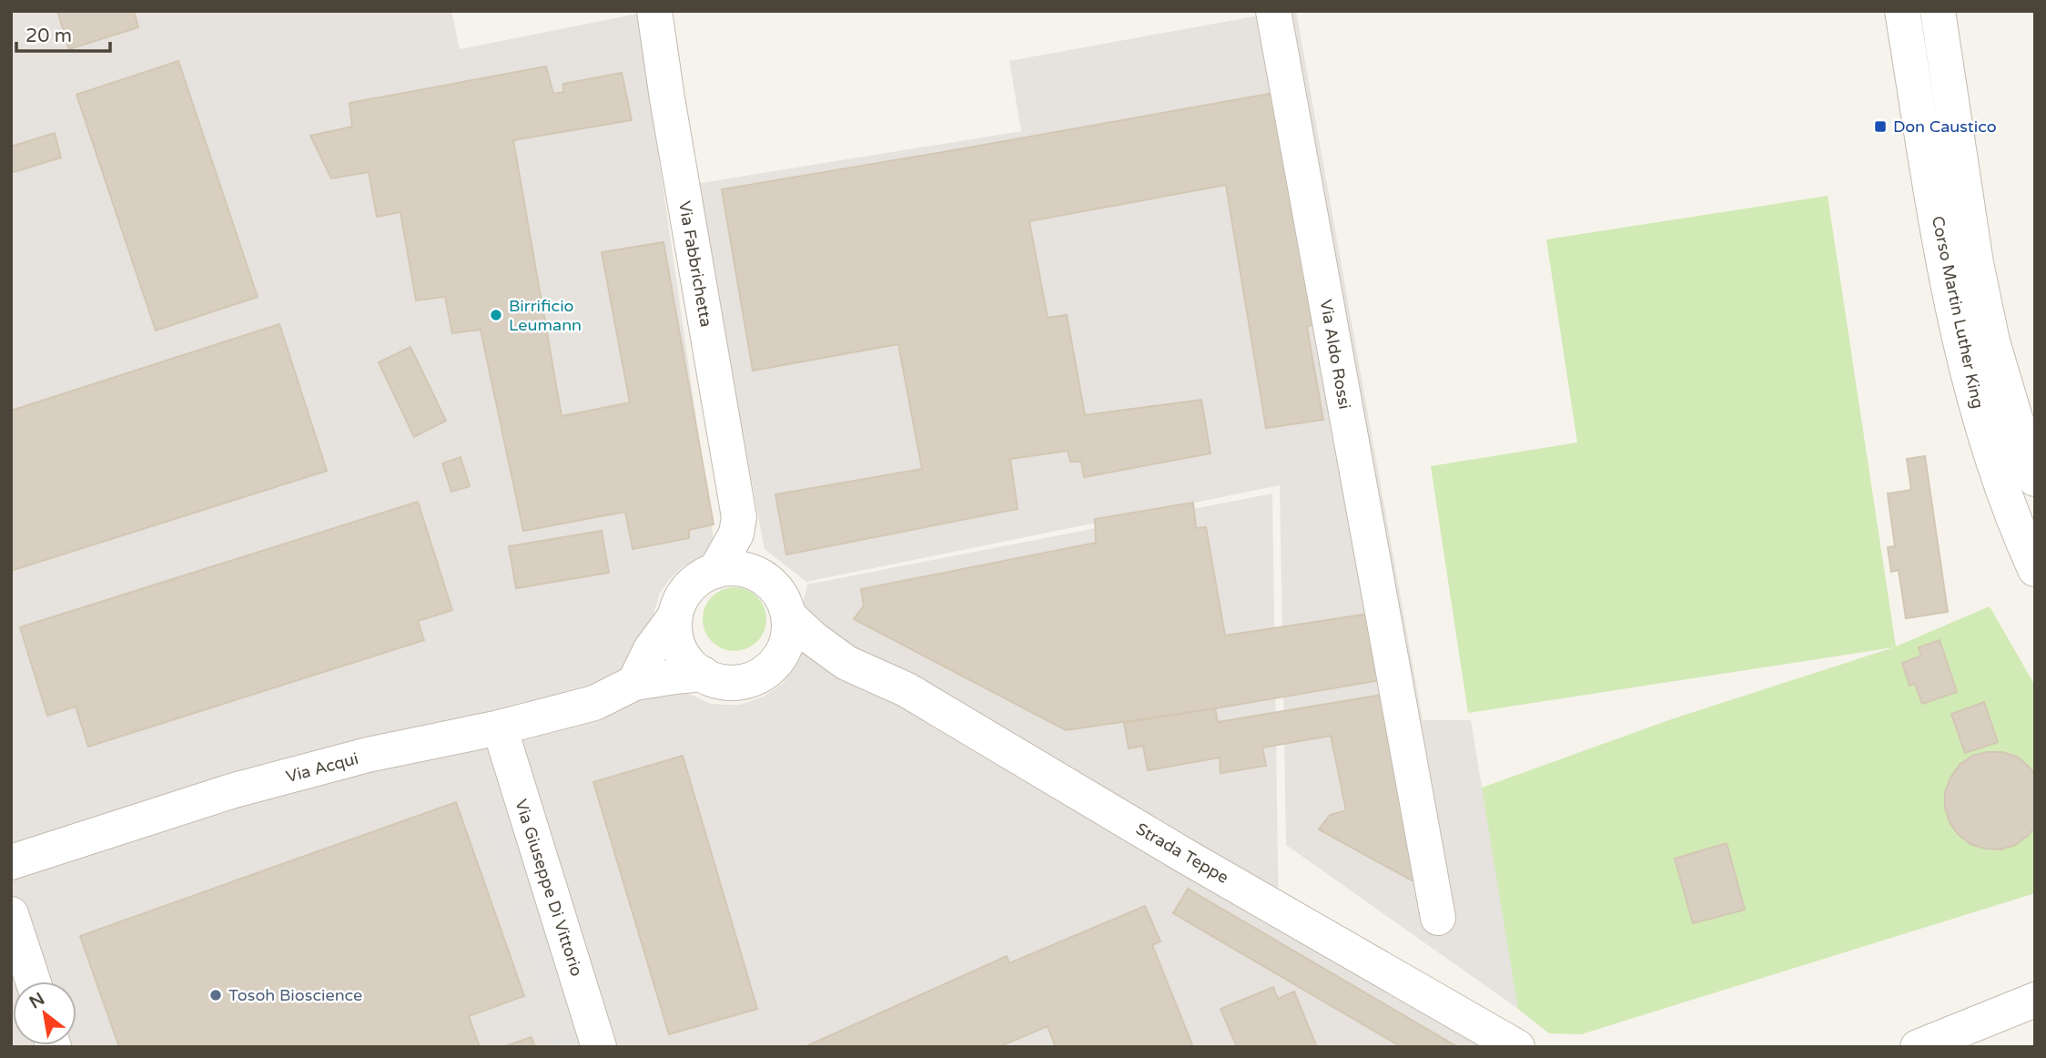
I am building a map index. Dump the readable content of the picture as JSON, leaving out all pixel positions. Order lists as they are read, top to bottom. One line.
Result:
{"streets":{"street":["Via Fabbrichetta","Corso Martin Luther King","Via Aldo Rossi","Via Acqui","Strada Teppe","Via Giuseppe Di Vittorio"]},"crossings":[["Via Fabbrichetta","Via Acqui"],["Via Fabbrichetta","Strada Teppe"],["Via Acqui","Strada Teppe"],["Via Acqui","Via Giuseppe Di Vittorio"]],"places":{"transit":["Don Caustico"],"other":["Birrificio Leumann","Tosoh Bioscience"]},"scale_bar":"20 m","north":"top left"}
